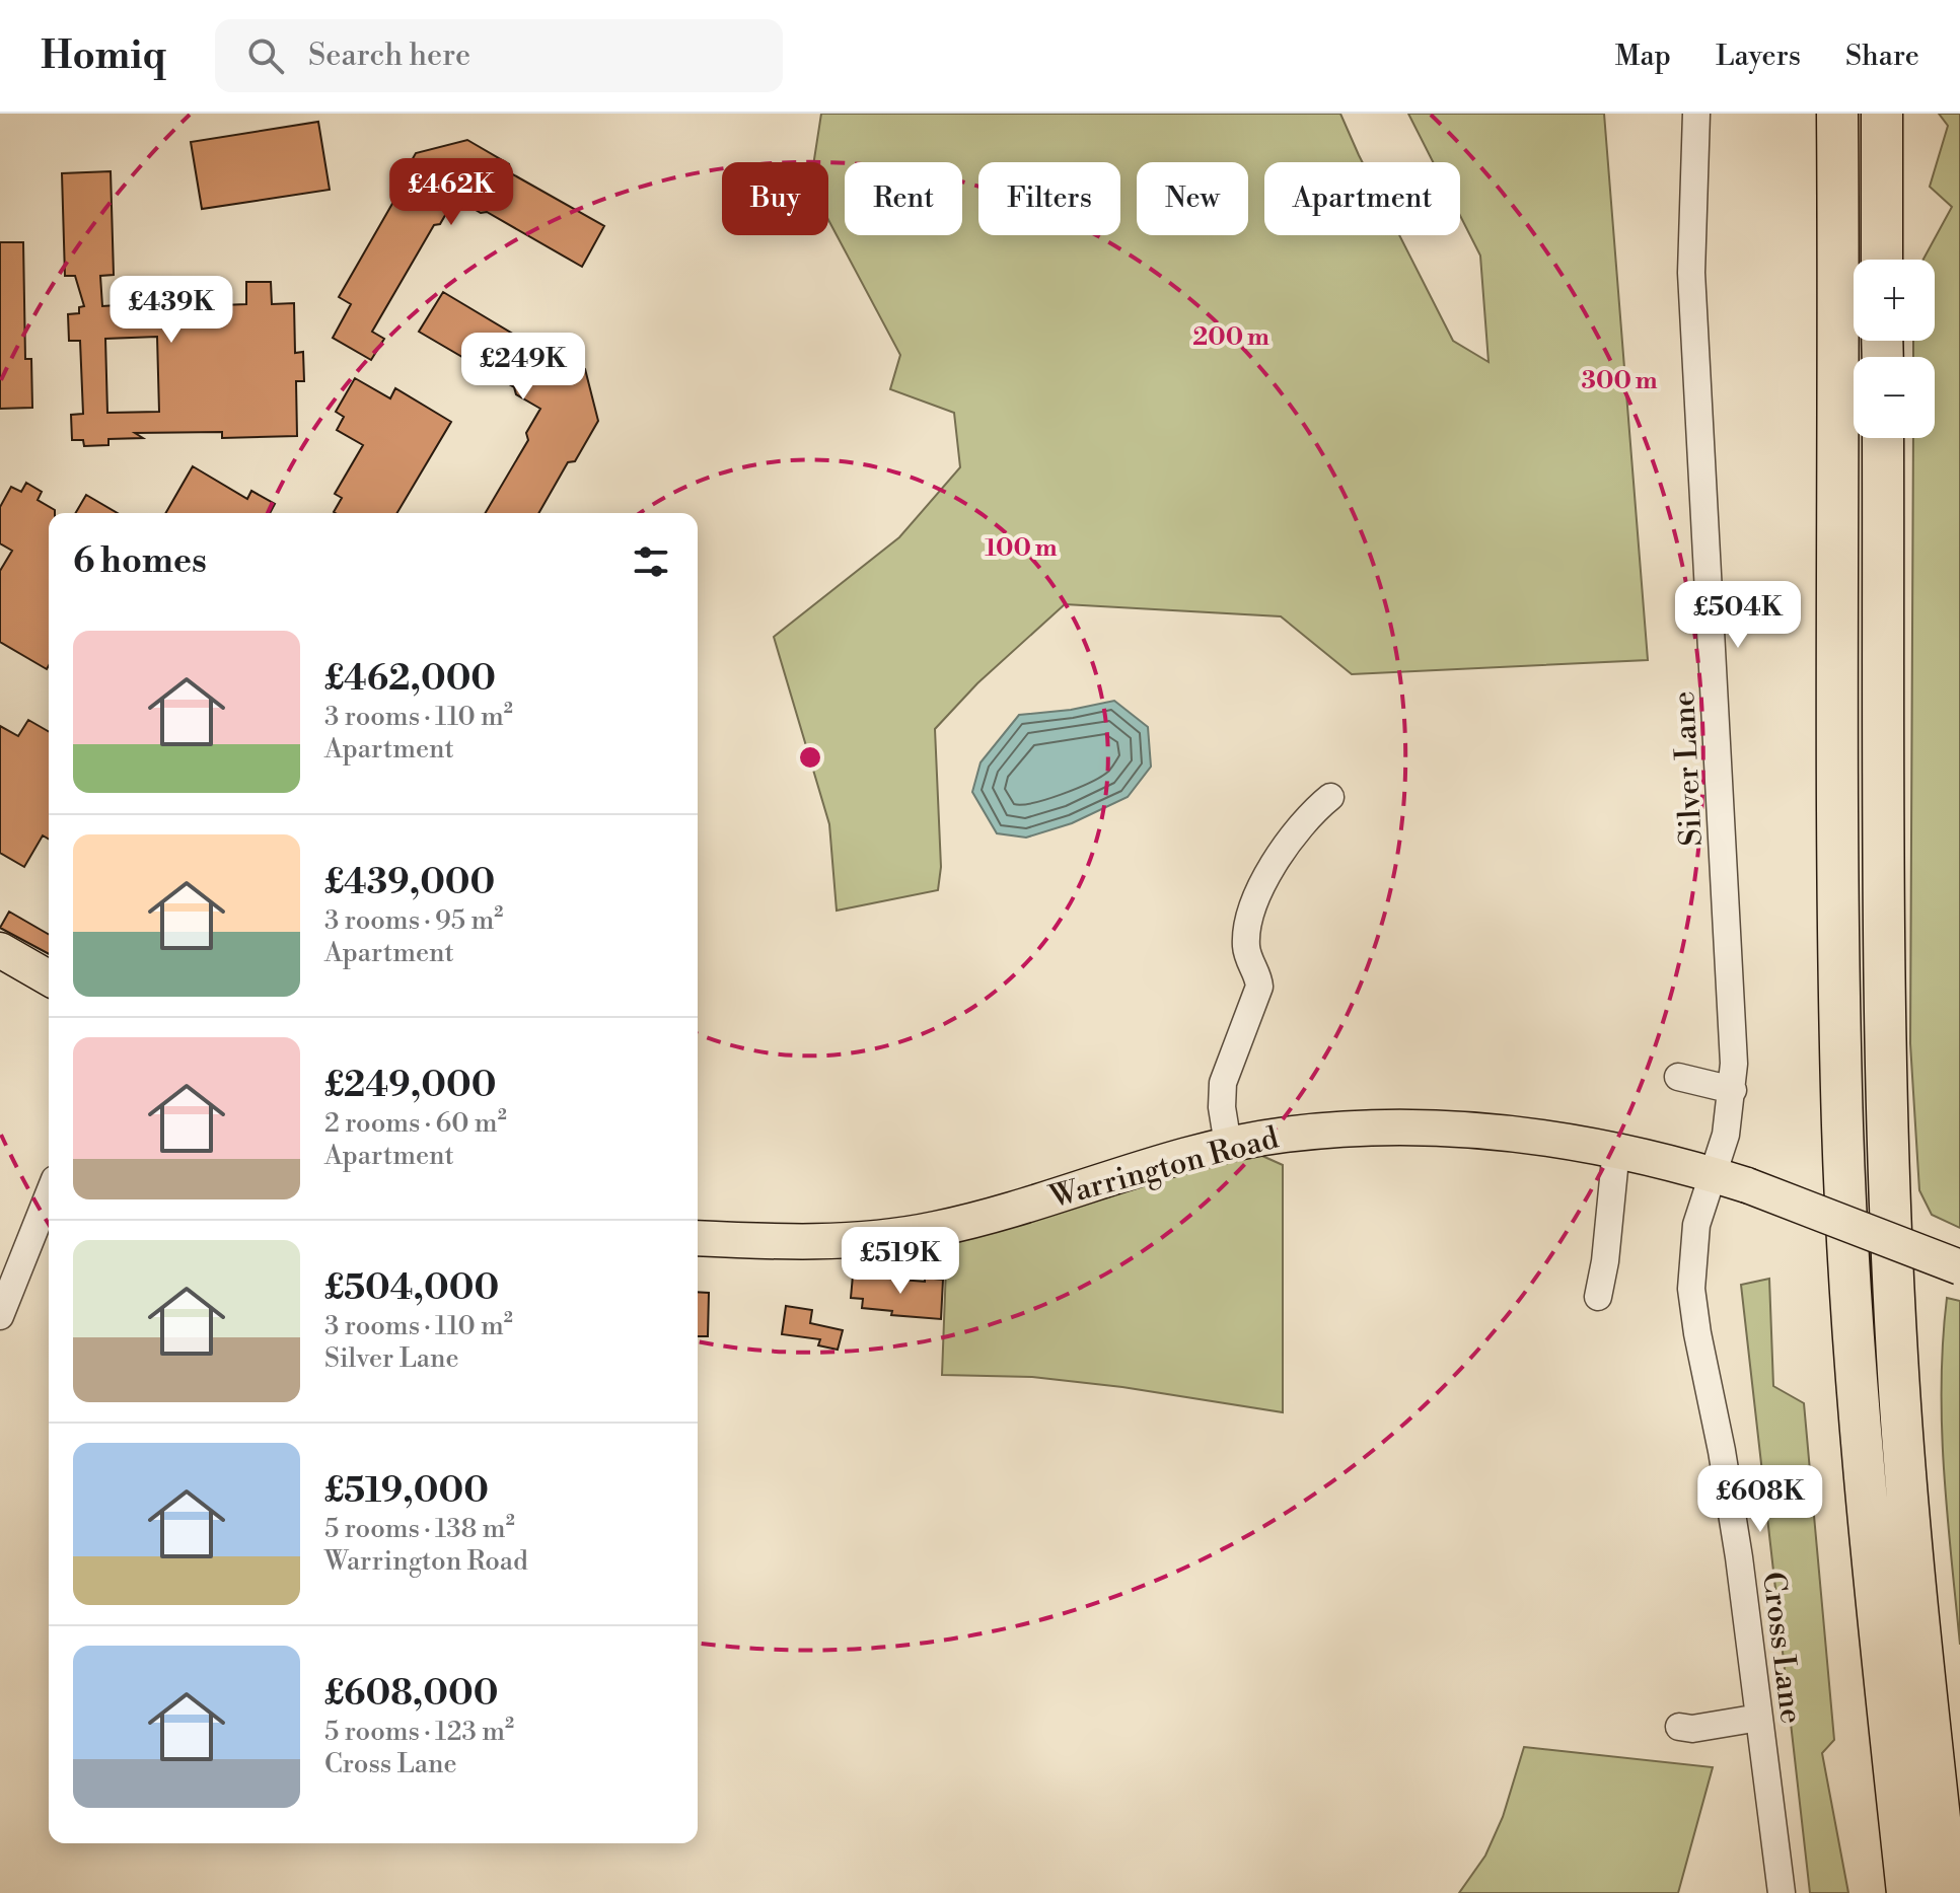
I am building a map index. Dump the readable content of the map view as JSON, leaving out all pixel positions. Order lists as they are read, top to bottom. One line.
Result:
{"streets":{"main road":["Warrington Road"],"street":["Silver Lane","Cross Lane"]},"crossings":[["Silver Lane","Warrington Road"],["Silver Lane","Cross Lane"],["Warrington Road","Cross Lane"]],"page":{"header":"Homiq","search":"Search here","nav":["Map","Layers","Share"],"price":["£462K","£439K","£249K","£504K","£519K","£608K"],"chip":["Buy","Rent","Filters","New","Apartment"],"map_buttons":["+","−"],"heading":"6 homes","list":[{"name":"£462,000","note":"3 rooms · 110 m² · Apartment"},{"name":"£439,000","note":"3 rooms · 95 m² · Apartment"},{"name":"£249,000","note":"2 rooms · 60 m² · Apartment"},{"name":"£504,000","note":"3 rooms · 110 m² · Silver Lane"},{"name":"£519,000","note":"5 rooms · 138 m² · Warrington Road"},{"name":"£608,000","note":"5 rooms · 123 m² · Cross Lane"}]},"rings":["200 m","300 m","100 m"]}
